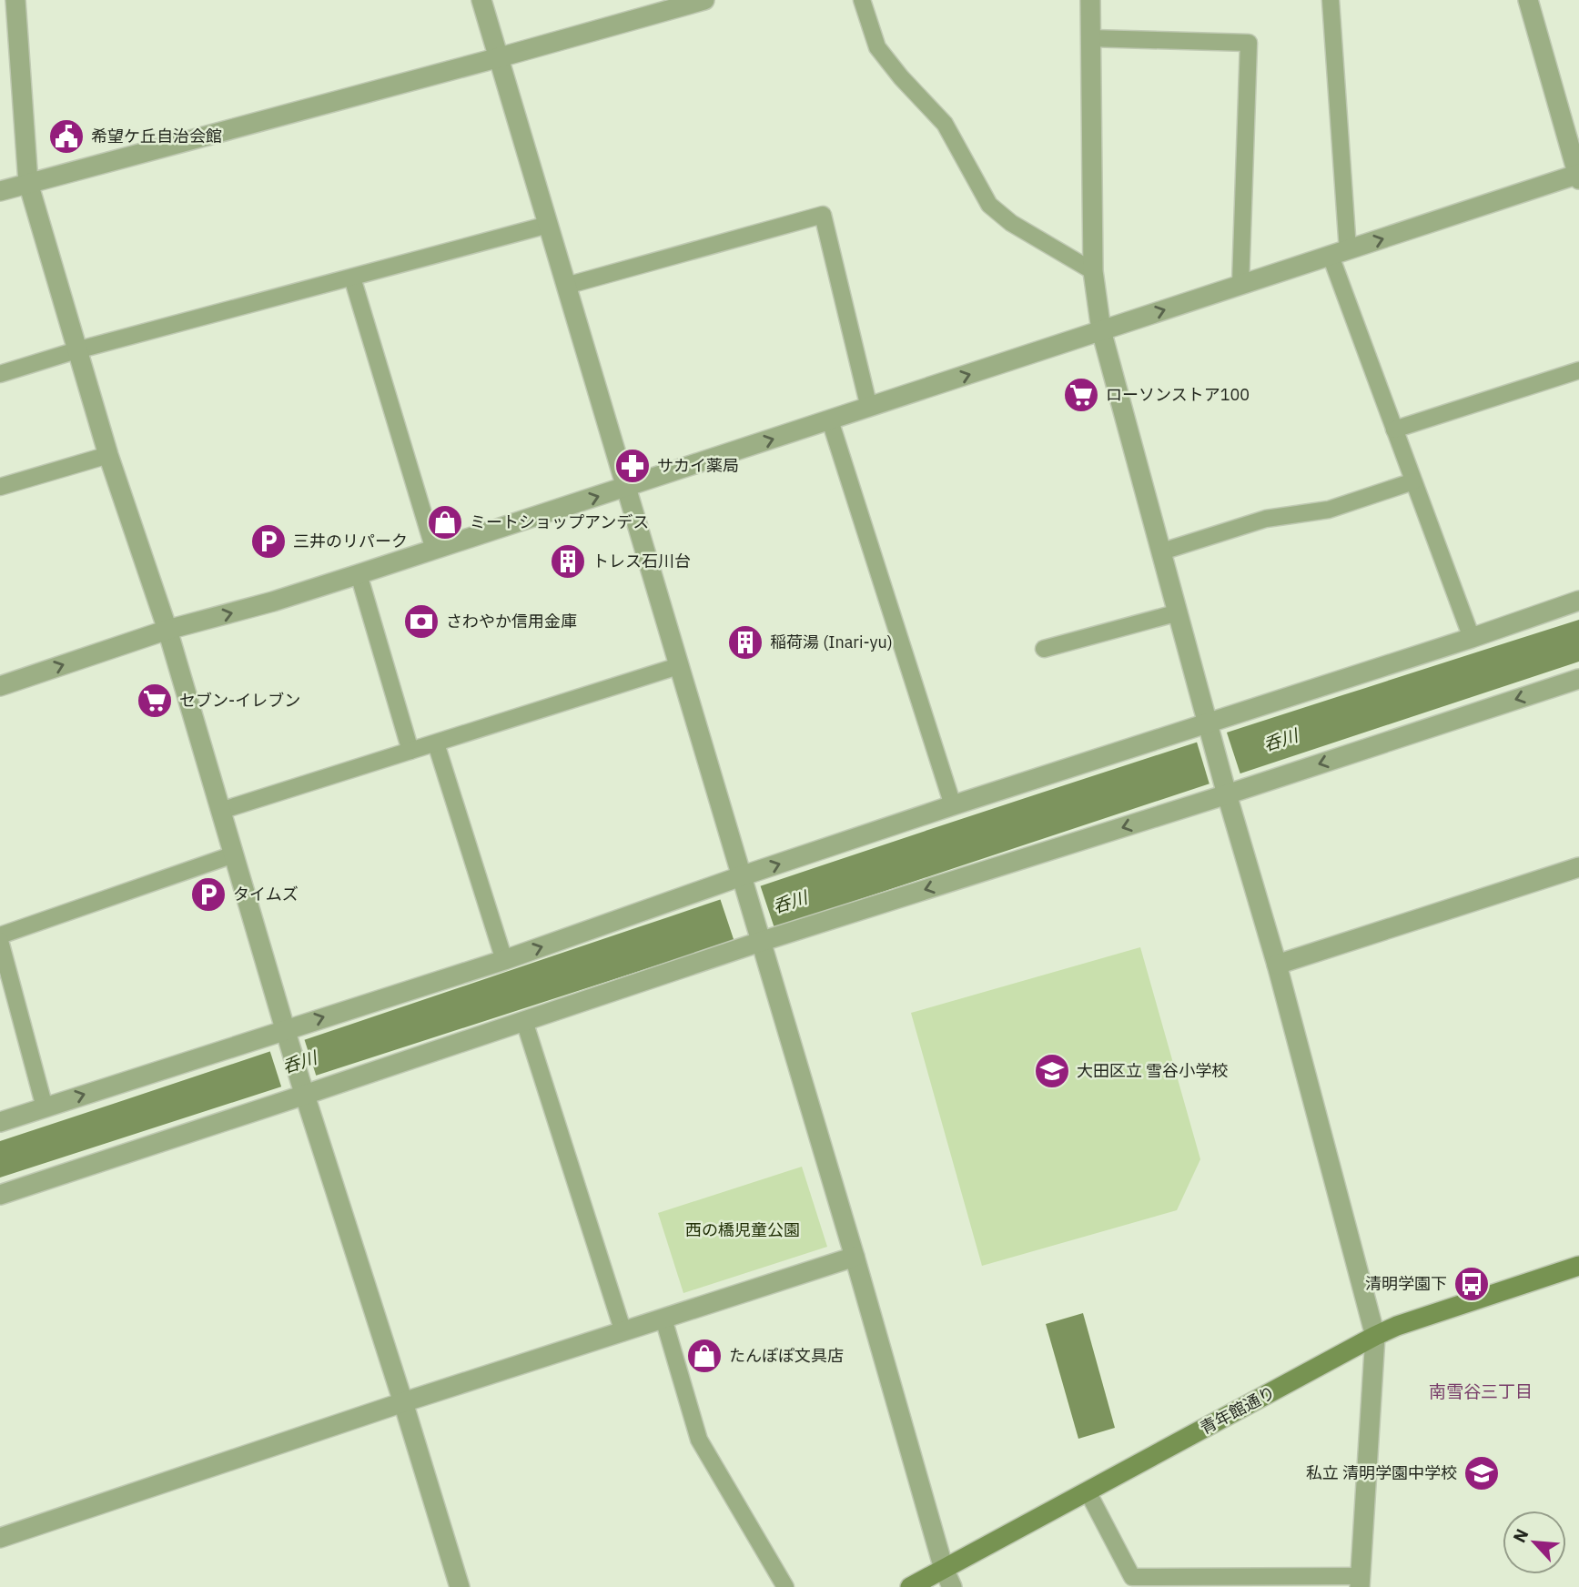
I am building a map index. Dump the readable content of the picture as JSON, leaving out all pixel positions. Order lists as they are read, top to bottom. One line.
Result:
{"streets":{"street":["青年館通り"]},"districts":["南雪谷三丁目"],"water":["呑川"],"parks":["西の橋児童公園"],"places":{"public building":["希望ケ丘自治会館"],"supermarket":["ローソンストア100","セブン-イレブン"],"pharmacy":["サカイ薬局"],"shop":["ミートショップアンデス","たんぽぽ文具店"],"parking":["三井のリパーク","タイムズ"],"building":["トレス石川台","稲荷湯 (Inari-yu)"],"bank":["さわやか信用金庫"],"school or university":["大田区立 雪谷小学校","私立 清明学園中学校"],"bus stop":["清明学園下"]},"north":"top left"}
